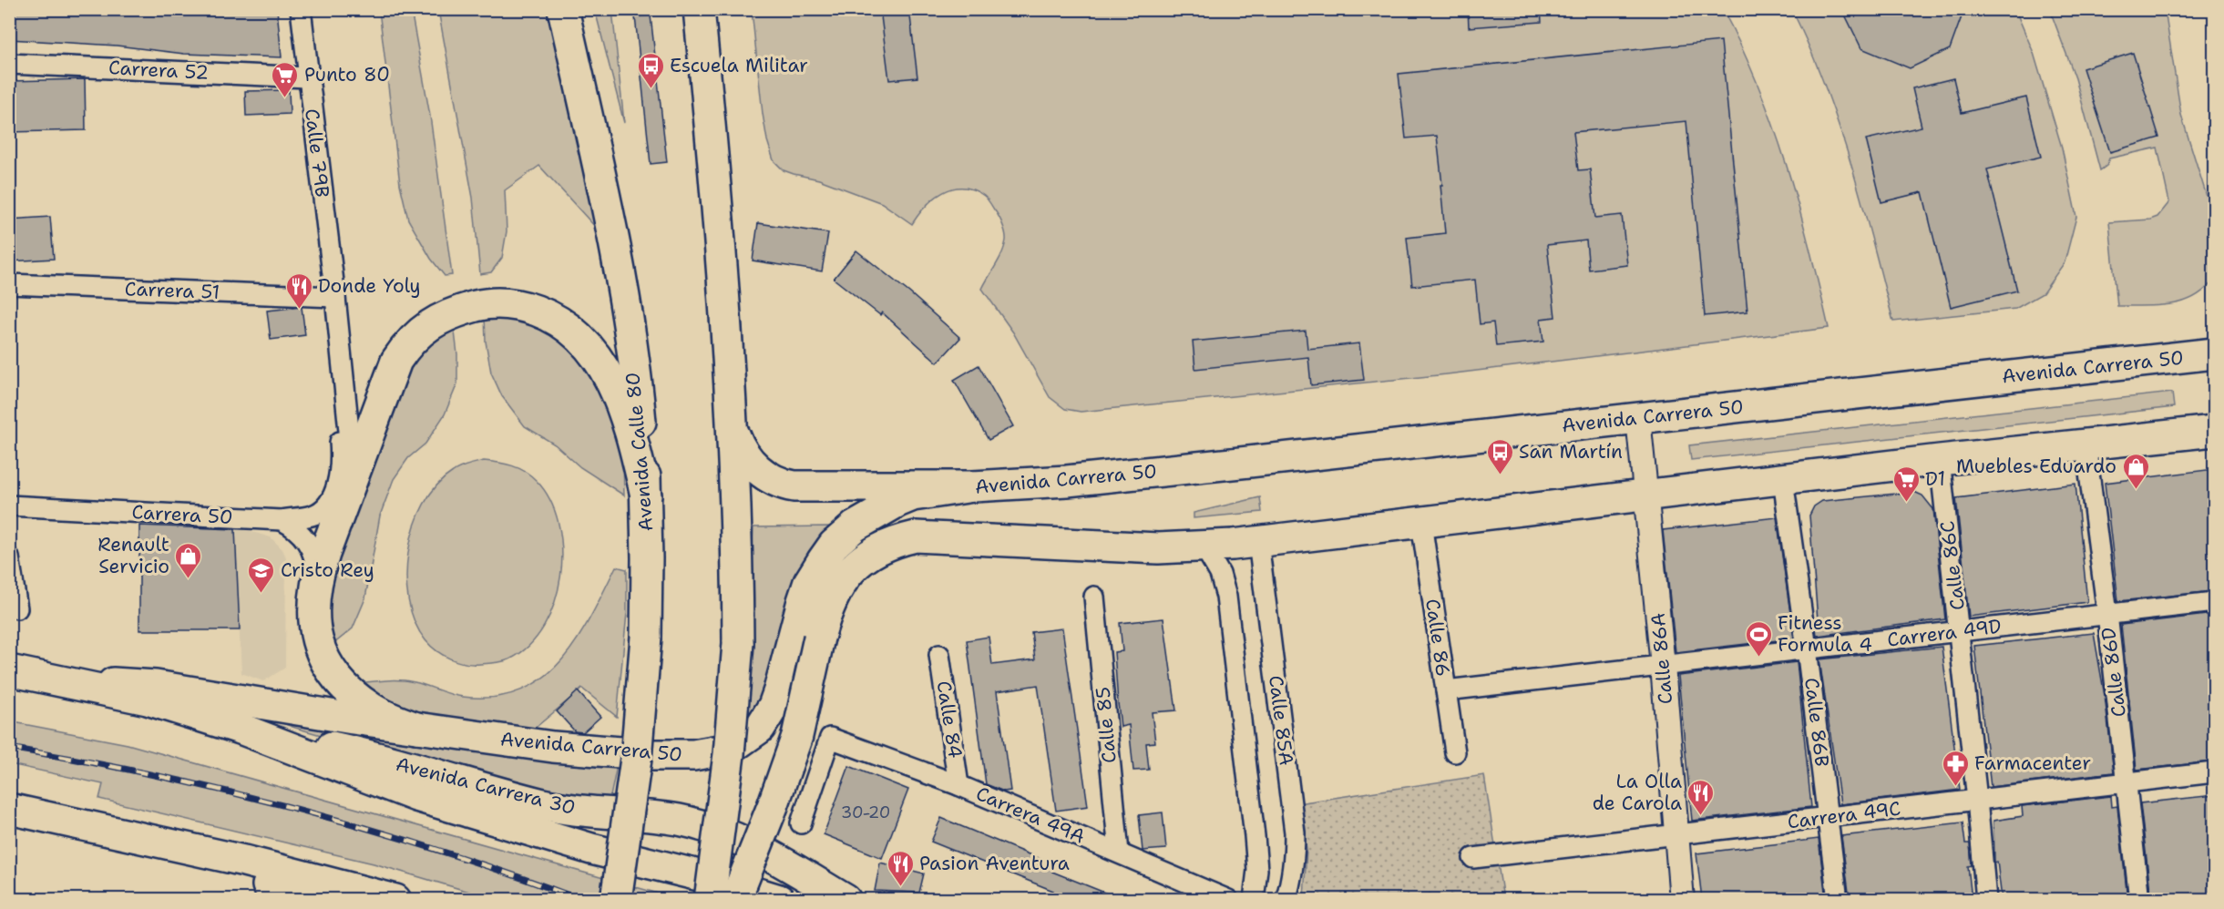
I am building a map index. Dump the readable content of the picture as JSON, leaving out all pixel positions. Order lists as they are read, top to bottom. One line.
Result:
{"streets":{"main road":["Avenida Carrera 50","Avenida Calle 80","Avenida Carrera 30"],"street":["Carrera 52","Calle 79B","Carrera 51","Carrera 50","Calle 86C","Carrera 49D","Calle 86","Calle 86A","Calle 86D","Calle 84","Calle 85A","Calle 86B","Calle 85","Carrera 49A","Carrera 49C"]},"crossings":[["Carrera 52","Calle 79B"],["Calle 79B","Carrera 51"],["Calle 79B","Carrera 50"],["Avenida Carrera 50","Calle 86A"],["Avenida Carrera 50","Avenida Carrera 30"],["Calle 86C","Carrera 49D"],["Calle 86C","Carrera 49C"],["Carrera 49D","Calle 86"],["Carrera 49D","Calle 86A"],["Carrera 49D","Calle 86D"],["Carrera 49D","Calle 86B"],["Calle 86A","Carrera 49C"],["Calle 86D","Carrera 49C"],["Calle 84","Carrera 49A"],["Calle 86B","Carrera 49C"],["Calle 85","Carrera 49A"]],"places":{"bus stop":["Escuela Militar","San Martín"],"supermarket":["Punto 80","D1"],"restaurant":["Donde Yoly","La Olla de Carola","Pasion Aventura"],"shop":["Muebles Eduardo","Renault Servicio"],"school or university":["Cristo Rey"],"sports":["Fitness Formula 4"],"pharmacy":["Farmacenter"]},"house_numbers":["30-20"]}
